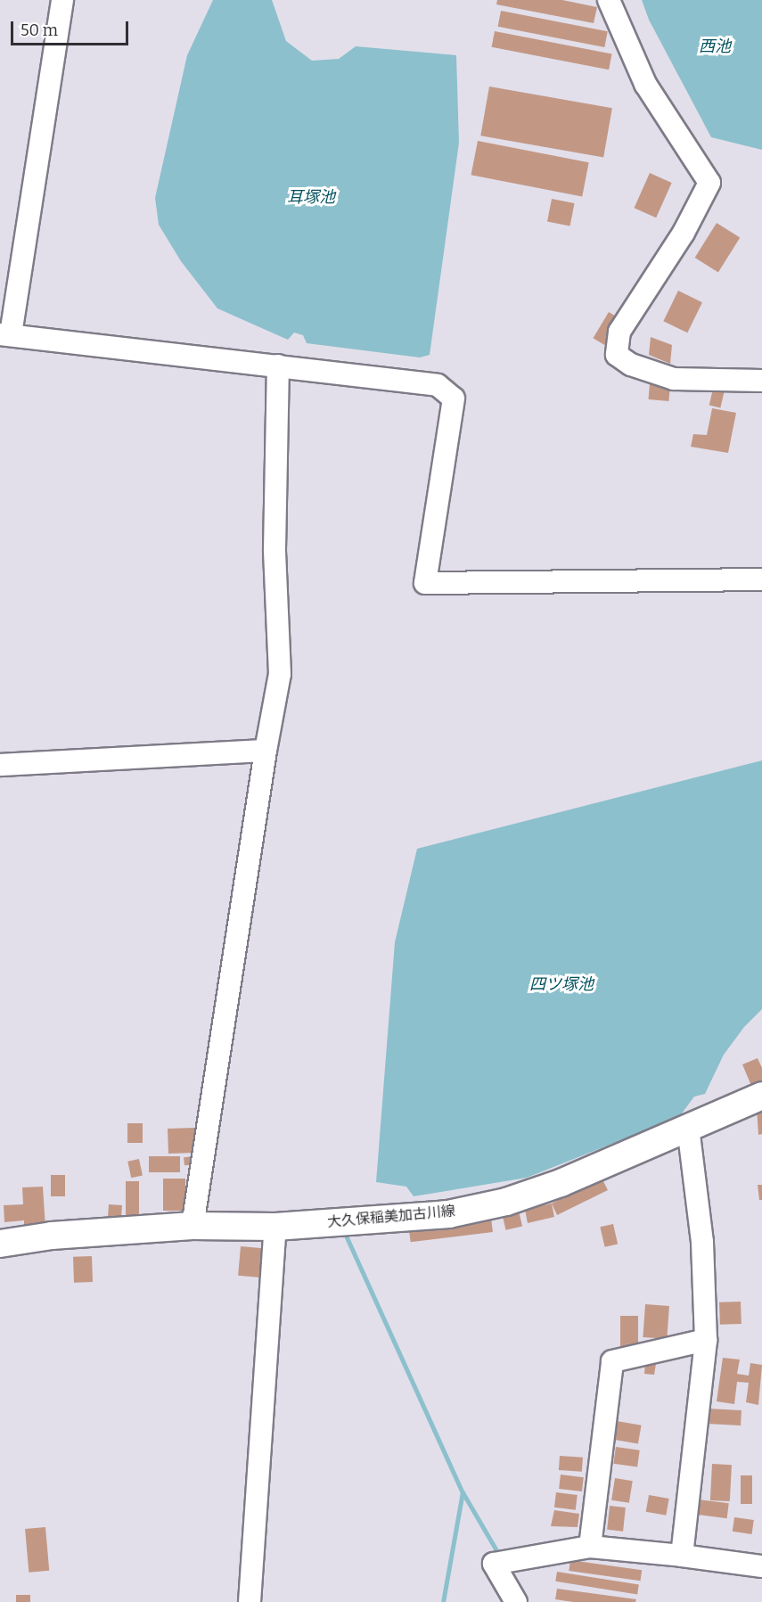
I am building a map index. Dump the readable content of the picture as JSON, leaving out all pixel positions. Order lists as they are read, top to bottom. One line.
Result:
{"streets":{"main road":["大久保稲美加古川線"]},"water":["西池","耳塚池","四ツ塚池"],"scale_bar":"50 m"}
